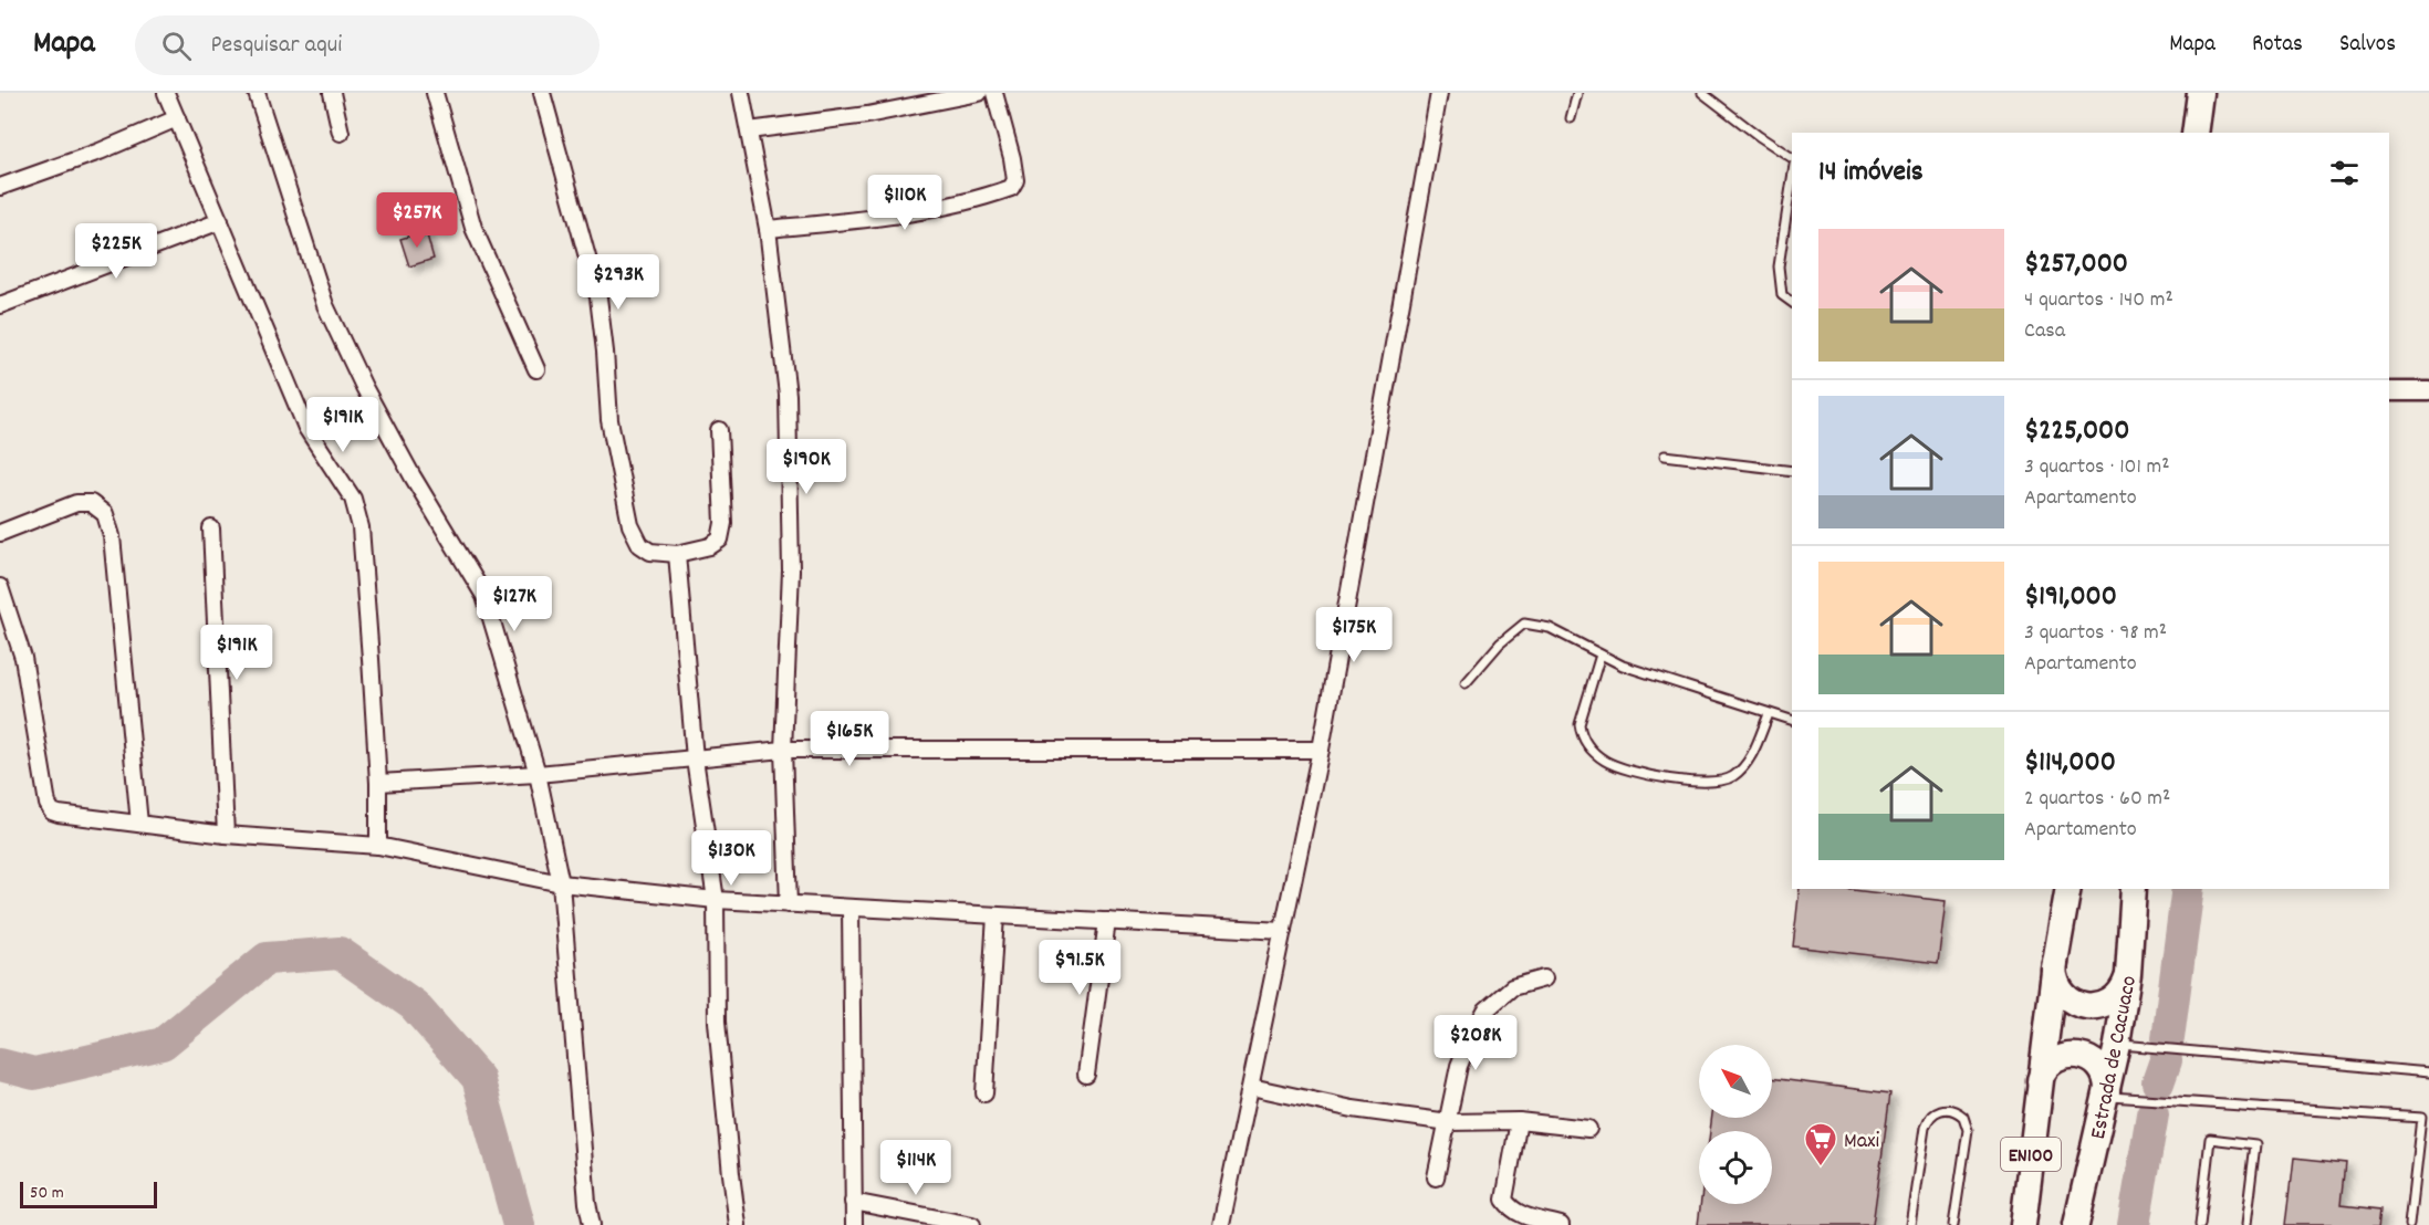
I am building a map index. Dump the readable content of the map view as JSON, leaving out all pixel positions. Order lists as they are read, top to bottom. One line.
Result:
{"streets":{"highway":["Estrada de Cacuaco","EN100"]},"places":{"supermarket":["Maxi"]},"scale_bar":"50 m","north":"top left","page":{"header":"Mapa","search":"Pesquisar aqui","nav":["Mapa","Rotas","Salvos"],"heading":"14 imóveis","price":["$110K","$257K","$225K","$293K","$191K","$190K","$127K","$175K","$191K","$165K","$130K","$91.5K","$208K","$114K"],"list":[{"name":"$257,000","note":"4 quartos · 140 m² · Casa"},{"name":"$225,000","note":"3 quartos · 101 m² · Apartamento"},{"name":"$191,000","note":"3 quartos · 98 m² · Apartamento"},{"name":"$114,000","note":"2 quartos · 60 m² · Apartamento"}],"scale":"50 m"}}
